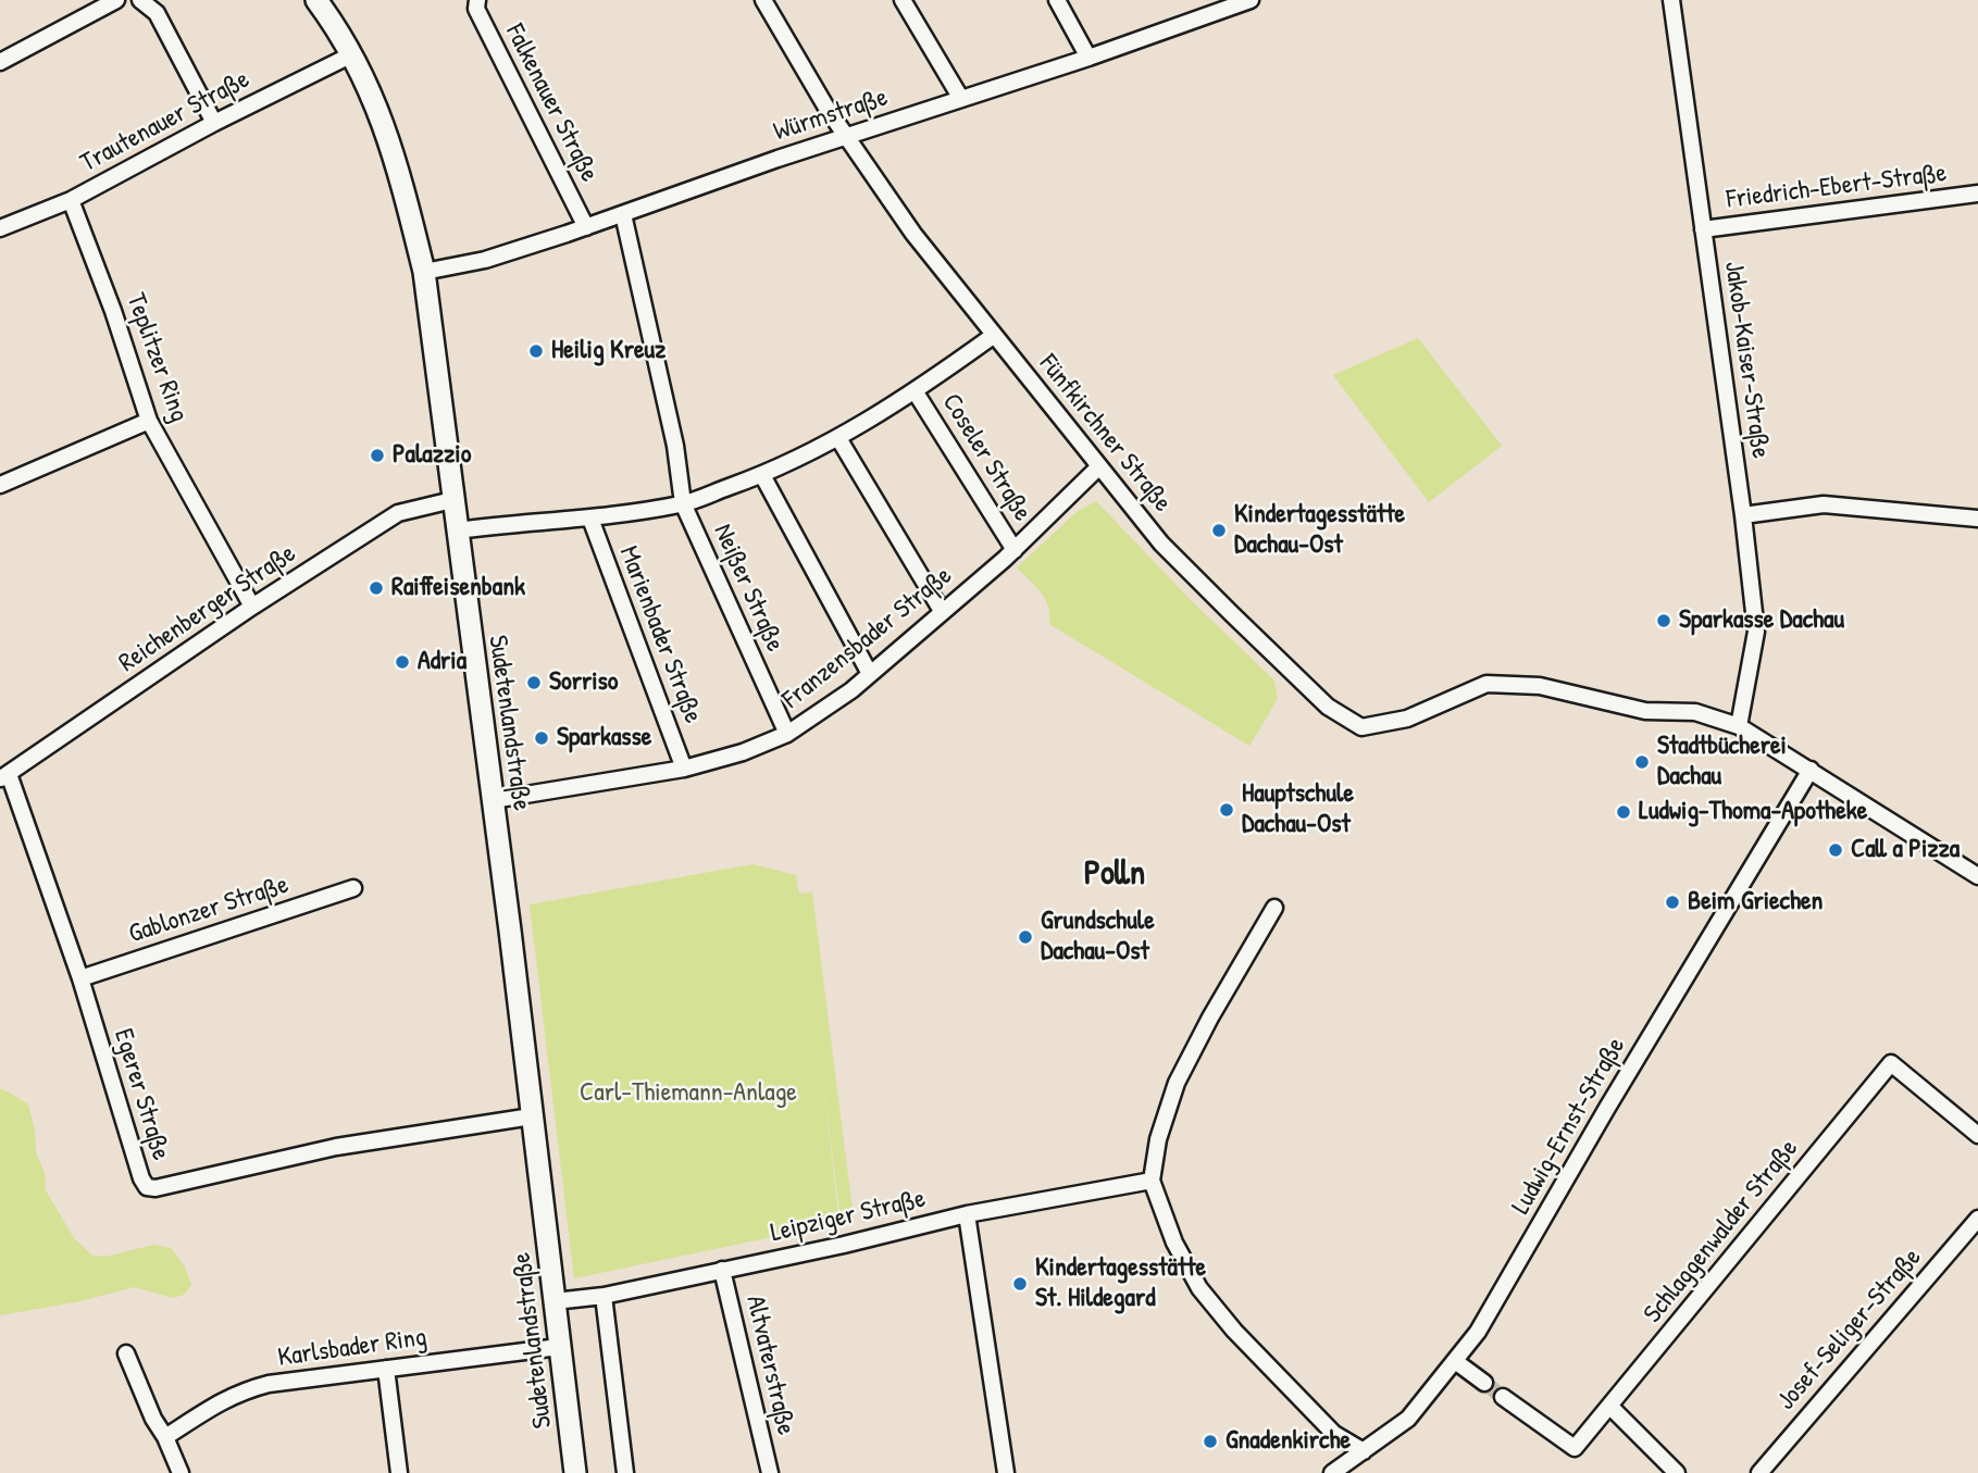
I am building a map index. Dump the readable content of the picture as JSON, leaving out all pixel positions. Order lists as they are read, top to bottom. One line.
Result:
{"streets":{"street":["Falkenauer Straße","Würmstraße","Trautenauer Straße","Friedrich-Ebert-Straße","Teplitzer Ring","Jakob-Kaiser-Straße","Fünfkirchner Straße","Coseler Straße","Neißer Straße","Reichenberger Straße","Marienbader Straße","Franzensbader Straße","Sudetenlandstraße","Gablonzer Straße","Egerer Straße","Ludwig-Ernst-Straße","Leipziger Straße","Schlaggenwalder Straße","Josef-Seliger-Straße","Karlsbader Ring","Altvaterstraße"]},"crossings":[["Falkenauer Straße","Würmstraße"],["Würmstraße","Fünfkirchner Straße"],["Würmstraße","Neißer Straße"],["Würmstraße","Sudetenlandstraße"],["Trautenauer Straße","Teplitzer Ring"],["Trautenauer Straße","Sudetenlandstraße"],["Friedrich-Ebert-Straße","Jakob-Kaiser-Straße"],["Teplitzer Ring","Reichenberger Straße"],["Jakob-Kaiser-Straße","Fünfkirchner Straße"],["Fünfkirchner Straße","Franzensbader Straße"],["Coseler Straße","Franzensbader Straße"],["Neißer Straße","Franzensbader Straße"],["Reichenberger Straße","Sudetenlandstraße"],["Reichenberger Straße","Egerer Straße"],["Marienbader Straße","Franzensbader Straße"],["Franzensbader Straße","Sudetenlandstraße"],["Sudetenlandstraße","Egerer Straße"],["Sudetenlandstraße","Leipziger Straße"],["Sudetenlandstraße","Karlsbader Ring"],["Gablonzer Straße","Egerer Straße"],["Leipziger Straße","Altvaterstraße"]],"districts":["Polln"],"parks":["Carl-Thiemann-Anlage"],"places":["Heilig Kreuz","Palazzio","Kindertagesstätte Dachau-Ost","Raiffeisenbank","Sparkasse Dachau","Adria","Sorriso","Sparkasse","Stadtbücherei Dachau","Hauptschule Dachau-Ost","Ludwig-Thoma-Apotheke","Call a Pizza","Beim Griechen","Grundschule Dachau-Ost","Kindertagesstätte St. Hildegard","Gnadenkirche"]}
